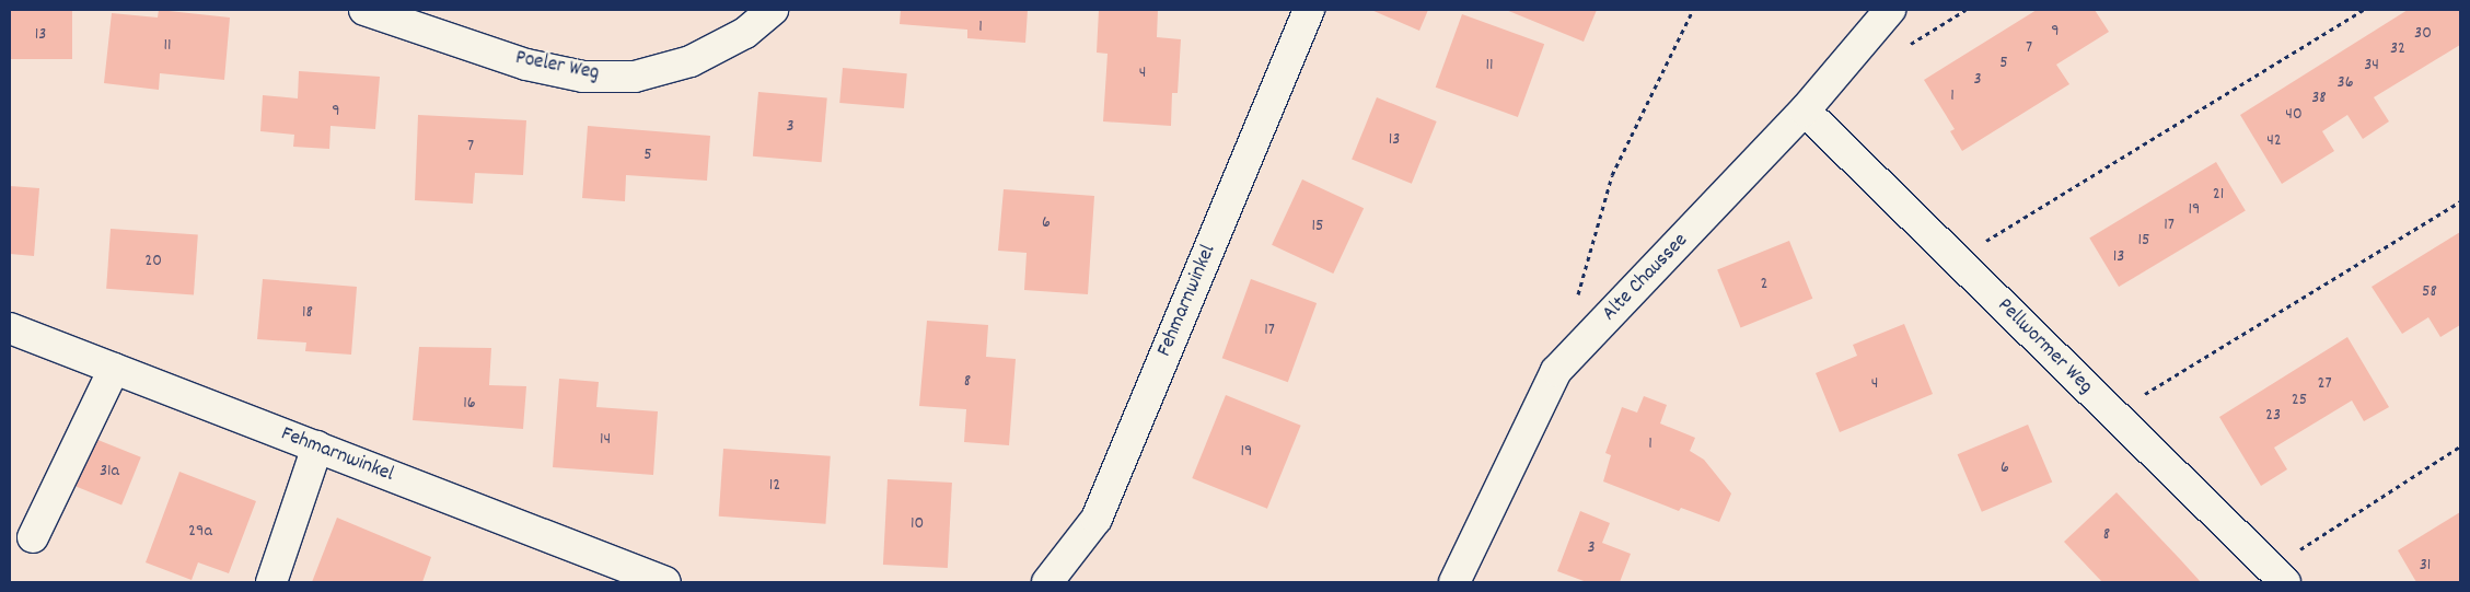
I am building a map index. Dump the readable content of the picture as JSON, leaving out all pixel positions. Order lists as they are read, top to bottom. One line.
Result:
{"streets":{"street":["Poeler Weg","Alte Chaussee","Fehmarnwinkel","Pellwormer Weg"]},"crossings":[["Alte Chaussee","Pellwormer Weg"]],"house_numbers":["1","9","30","13","11","7","32","5","11","34","4","3","36","1","38","9","40","3","13","42","7","5","21","19","6","17","15","15","13","20","2","58","18","17","8","4","27","25","16","23","14","1","19","6","31a","12","10","29a","8","3","31"]}
